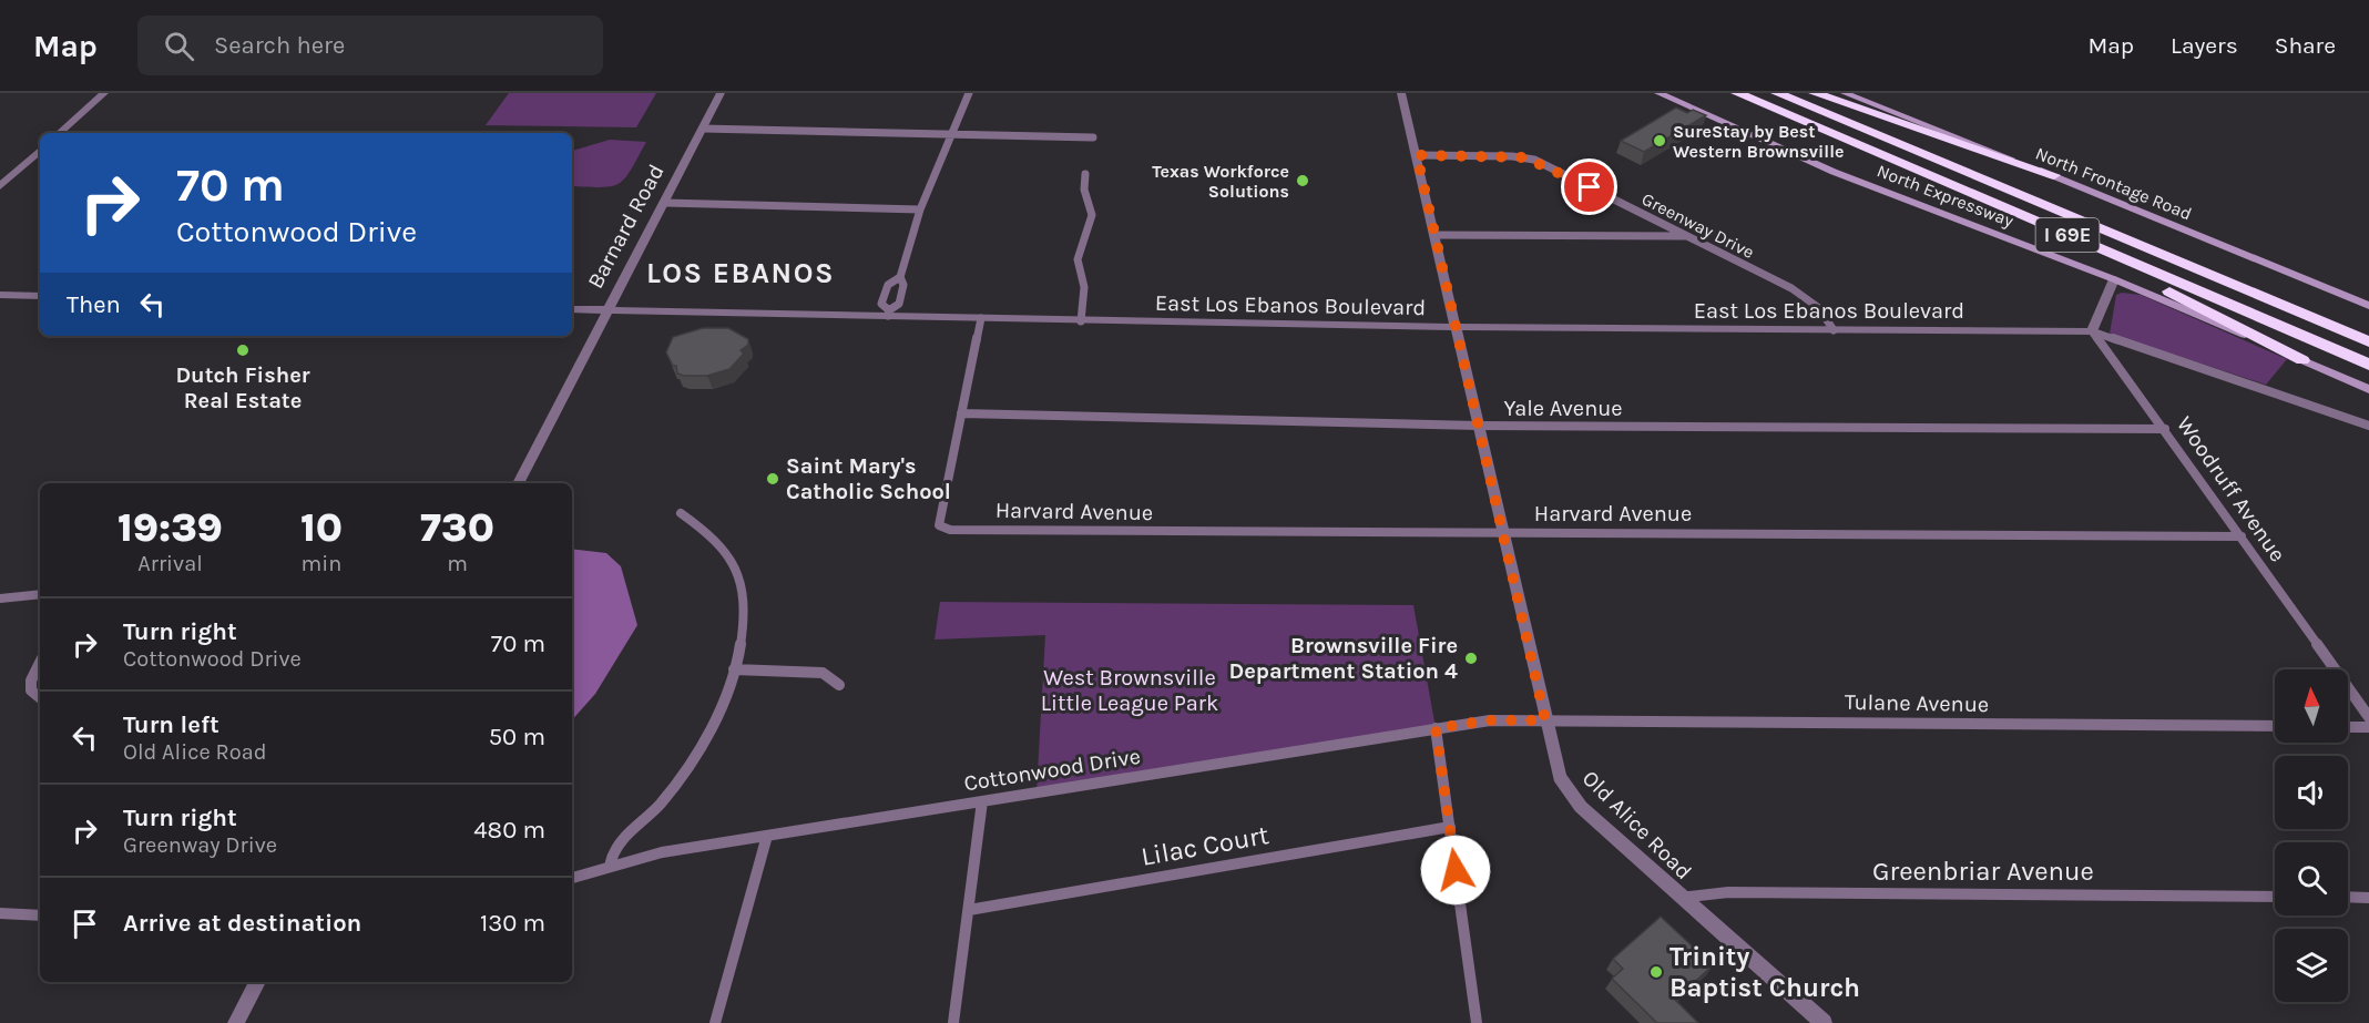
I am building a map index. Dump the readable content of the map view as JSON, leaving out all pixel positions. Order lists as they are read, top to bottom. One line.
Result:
{"streets":{"highway":["North Expressway","I 69E"],"main road":["North Frontage Road"],"street":["Greenway Drive","Barnard Road","East Los Ebanos Boulevard","Yale Avenue","Woodruff Avenue","Harvard Avenue","Tulane Avenue","Cottonwood Drive","Old Alice Road","Lilac Court","Greenbriar Avenue"]},"crossings":[["Greenway Drive","East Los Ebanos Boulevard"],["Greenway Drive","Old Alice Road"],["Barnard Road","East Los Ebanos Boulevard"],["East Los Ebanos Boulevard","Woodruff Avenue"],["East Los Ebanos Boulevard","Old Alice Road"],["Yale Avenue","Woodruff Avenue"],["Yale Avenue","Harvard Avenue"],["Yale Avenue","Old Alice Road"],["Woodruff Avenue","Harvard Avenue"],["Harvard Avenue","Old Alice Road"],["Tulane Avenue","Cottonwood Drive"],["Tulane Avenue","Old Alice Road"],["Cottonwood Drive","Old Alice Road"],["Old Alice Road","Greenbriar Avenue"]],"districts":["LOS EBANOS"],"parks":["West Brownsville Little League Park"],"places":["SureStay by Best Western Brownsville","Texas Workforce Solutions","Dutch Fisher Real Estate","Saint Mary's Catholic School","Brownsville Fire Department Station 4","Trinity Baptist Church"],"north":"top","page":{"header":"Map","search":"Search here","nav":["Map","Layers","Share"],"turn":["70 m","Cottonwood Drive"],"then":"Then","eta":["19:39","Arrival","10","min","730","m"],"list":[{"name":"Turn right","note":"Cottonwood Drive","value":"70 m"},{"name":"Turn left","note":"Old Alice Road","value":"50 m"},{"name":"Turn right","note":"Greenway Drive","value":"480 m"},{"name":"Arrive at destination","value":"130 m"}]}}
